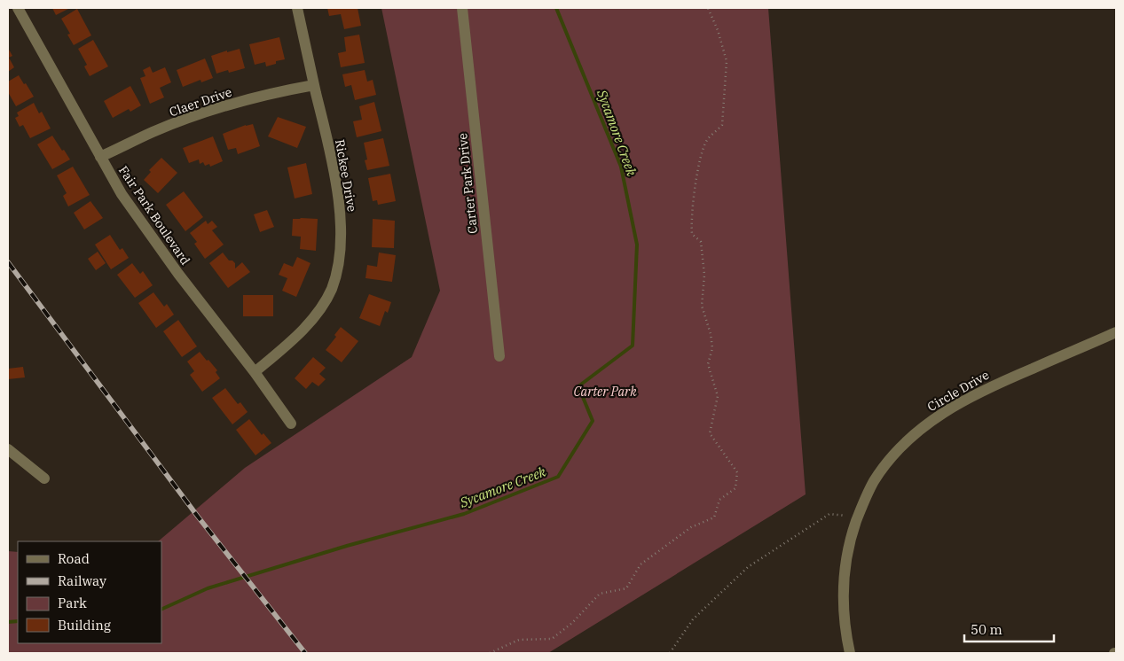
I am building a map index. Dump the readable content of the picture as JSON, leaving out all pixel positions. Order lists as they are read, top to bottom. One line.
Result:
{"streets":{"street":["Claer Drive","Rickee Drive","Carter Park Drive","Fair Park Boulevard","Circle Drive"]},"crossings":[["Claer Drive","Rickee Drive"],["Claer Drive","Fair Park Boulevard"],["Rickee Drive","Fair Park Boulevard"]],"water":["Sycamore Creek"],"parks":["Carter Park"],"legend":["Road","Railway","Park","Building"],"scale_bar":"50 m"}
